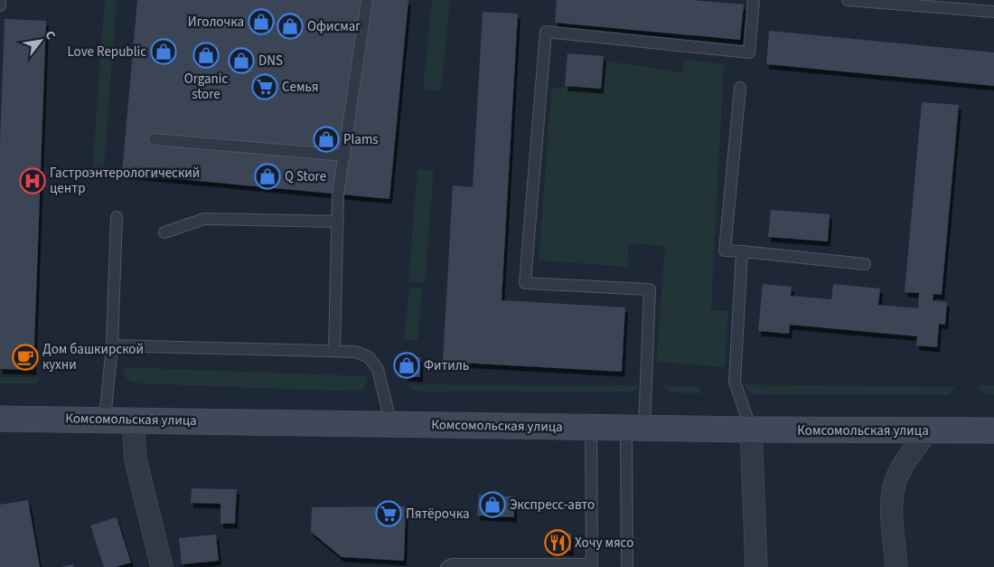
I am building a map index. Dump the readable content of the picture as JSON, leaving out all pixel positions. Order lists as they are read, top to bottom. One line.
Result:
{"streets":{"main road":["Комсомольская улица"]},"places":{"shop":["Иголочка","Офисмаг","Love Republic","Organic store","DNS","Plams","Q Store","Фитиль","Экспресс-авто"],"supermarket":["Семья","Пятёрочка"],"hospital":["Гастроэнтерологический центр"],"cafe":["Дом башкирской кухни"],"restaurant":["Хочу мясо"]},"north":"top right"}
